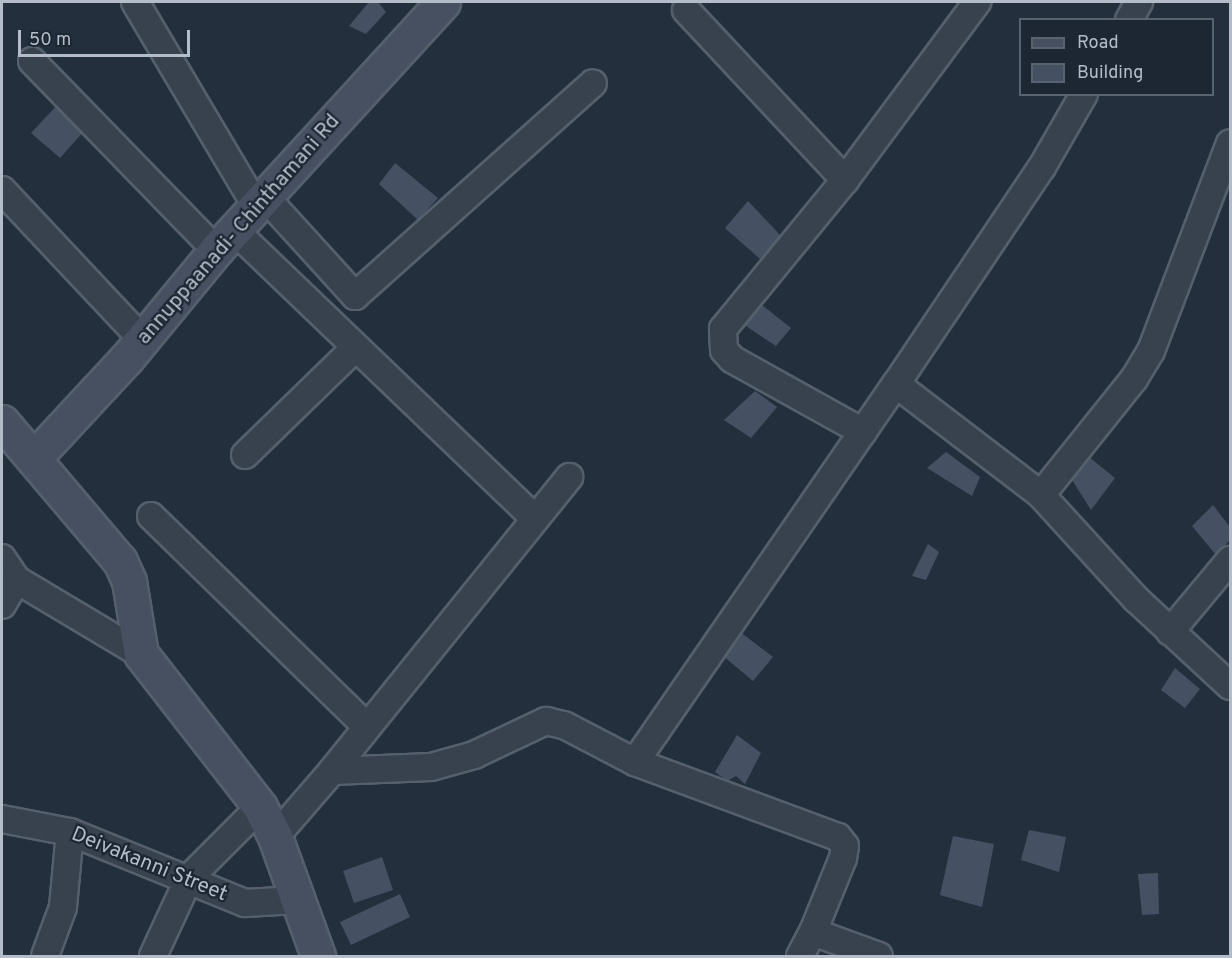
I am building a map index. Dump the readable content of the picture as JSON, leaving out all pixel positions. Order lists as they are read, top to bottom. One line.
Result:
{"streets":{"street":["annuppaanadi- Chinthamani Rd","Deivakanni Street"]},"legend":["Road","Building"],"scale_bar":"50 m"}
